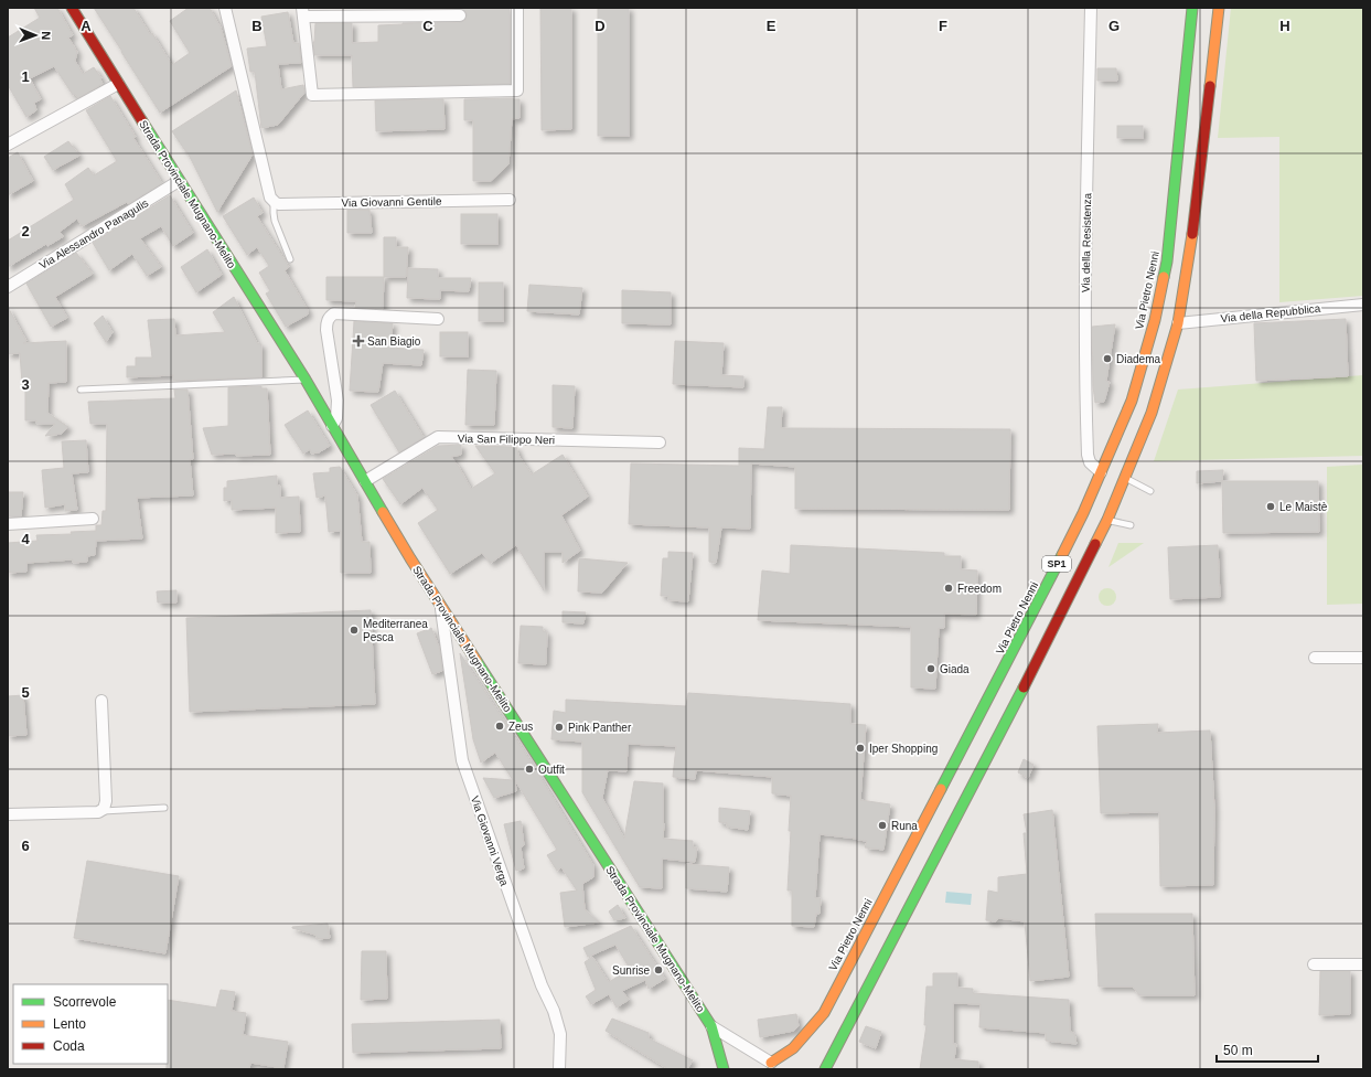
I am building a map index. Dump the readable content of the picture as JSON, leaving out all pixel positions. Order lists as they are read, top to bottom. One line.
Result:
{"streets":{"main road":["Strada Provinciale Mugnano-Melito","Via Pietro Nenni","SP1"],"street":["Via Giovanni Gentile","Via Alessandro Panagulis","Via della Resistenza","Via della Repubblica","Via San Filippo Neri","Via Giovanni Verga"]},"crossings":[["Strada Provinciale Mugnano-Melito","Via Alessandro Panagulis"],["Strada Provinciale Mugnano-Melito","Via Pietro Nenni"],["Strada Provinciale Mugnano-Melito","Via San Filippo Neri"],["Strada Provinciale Mugnano-Melito","Via Giovanni Verga"],["Via della Resistenza","Via Pietro Nenni"],["Via della Repubblica","SP1"]],"places":{"health":["San Biagio"],"other":["Diadema","Le Maistè","Freedom","Mediterranea Pesca","Giada","Zeus","Pink Panther","Iper Shopping","Outfit","Runa","Sunrise"]},"legend":["Scorrevole","Lento","Coda"],"scale_bar":"50 m","north":"right","grid":{"columns":["A","B","C","D","E","F","G","H"],"rows":["1","2","3","4","5","6"]}}
